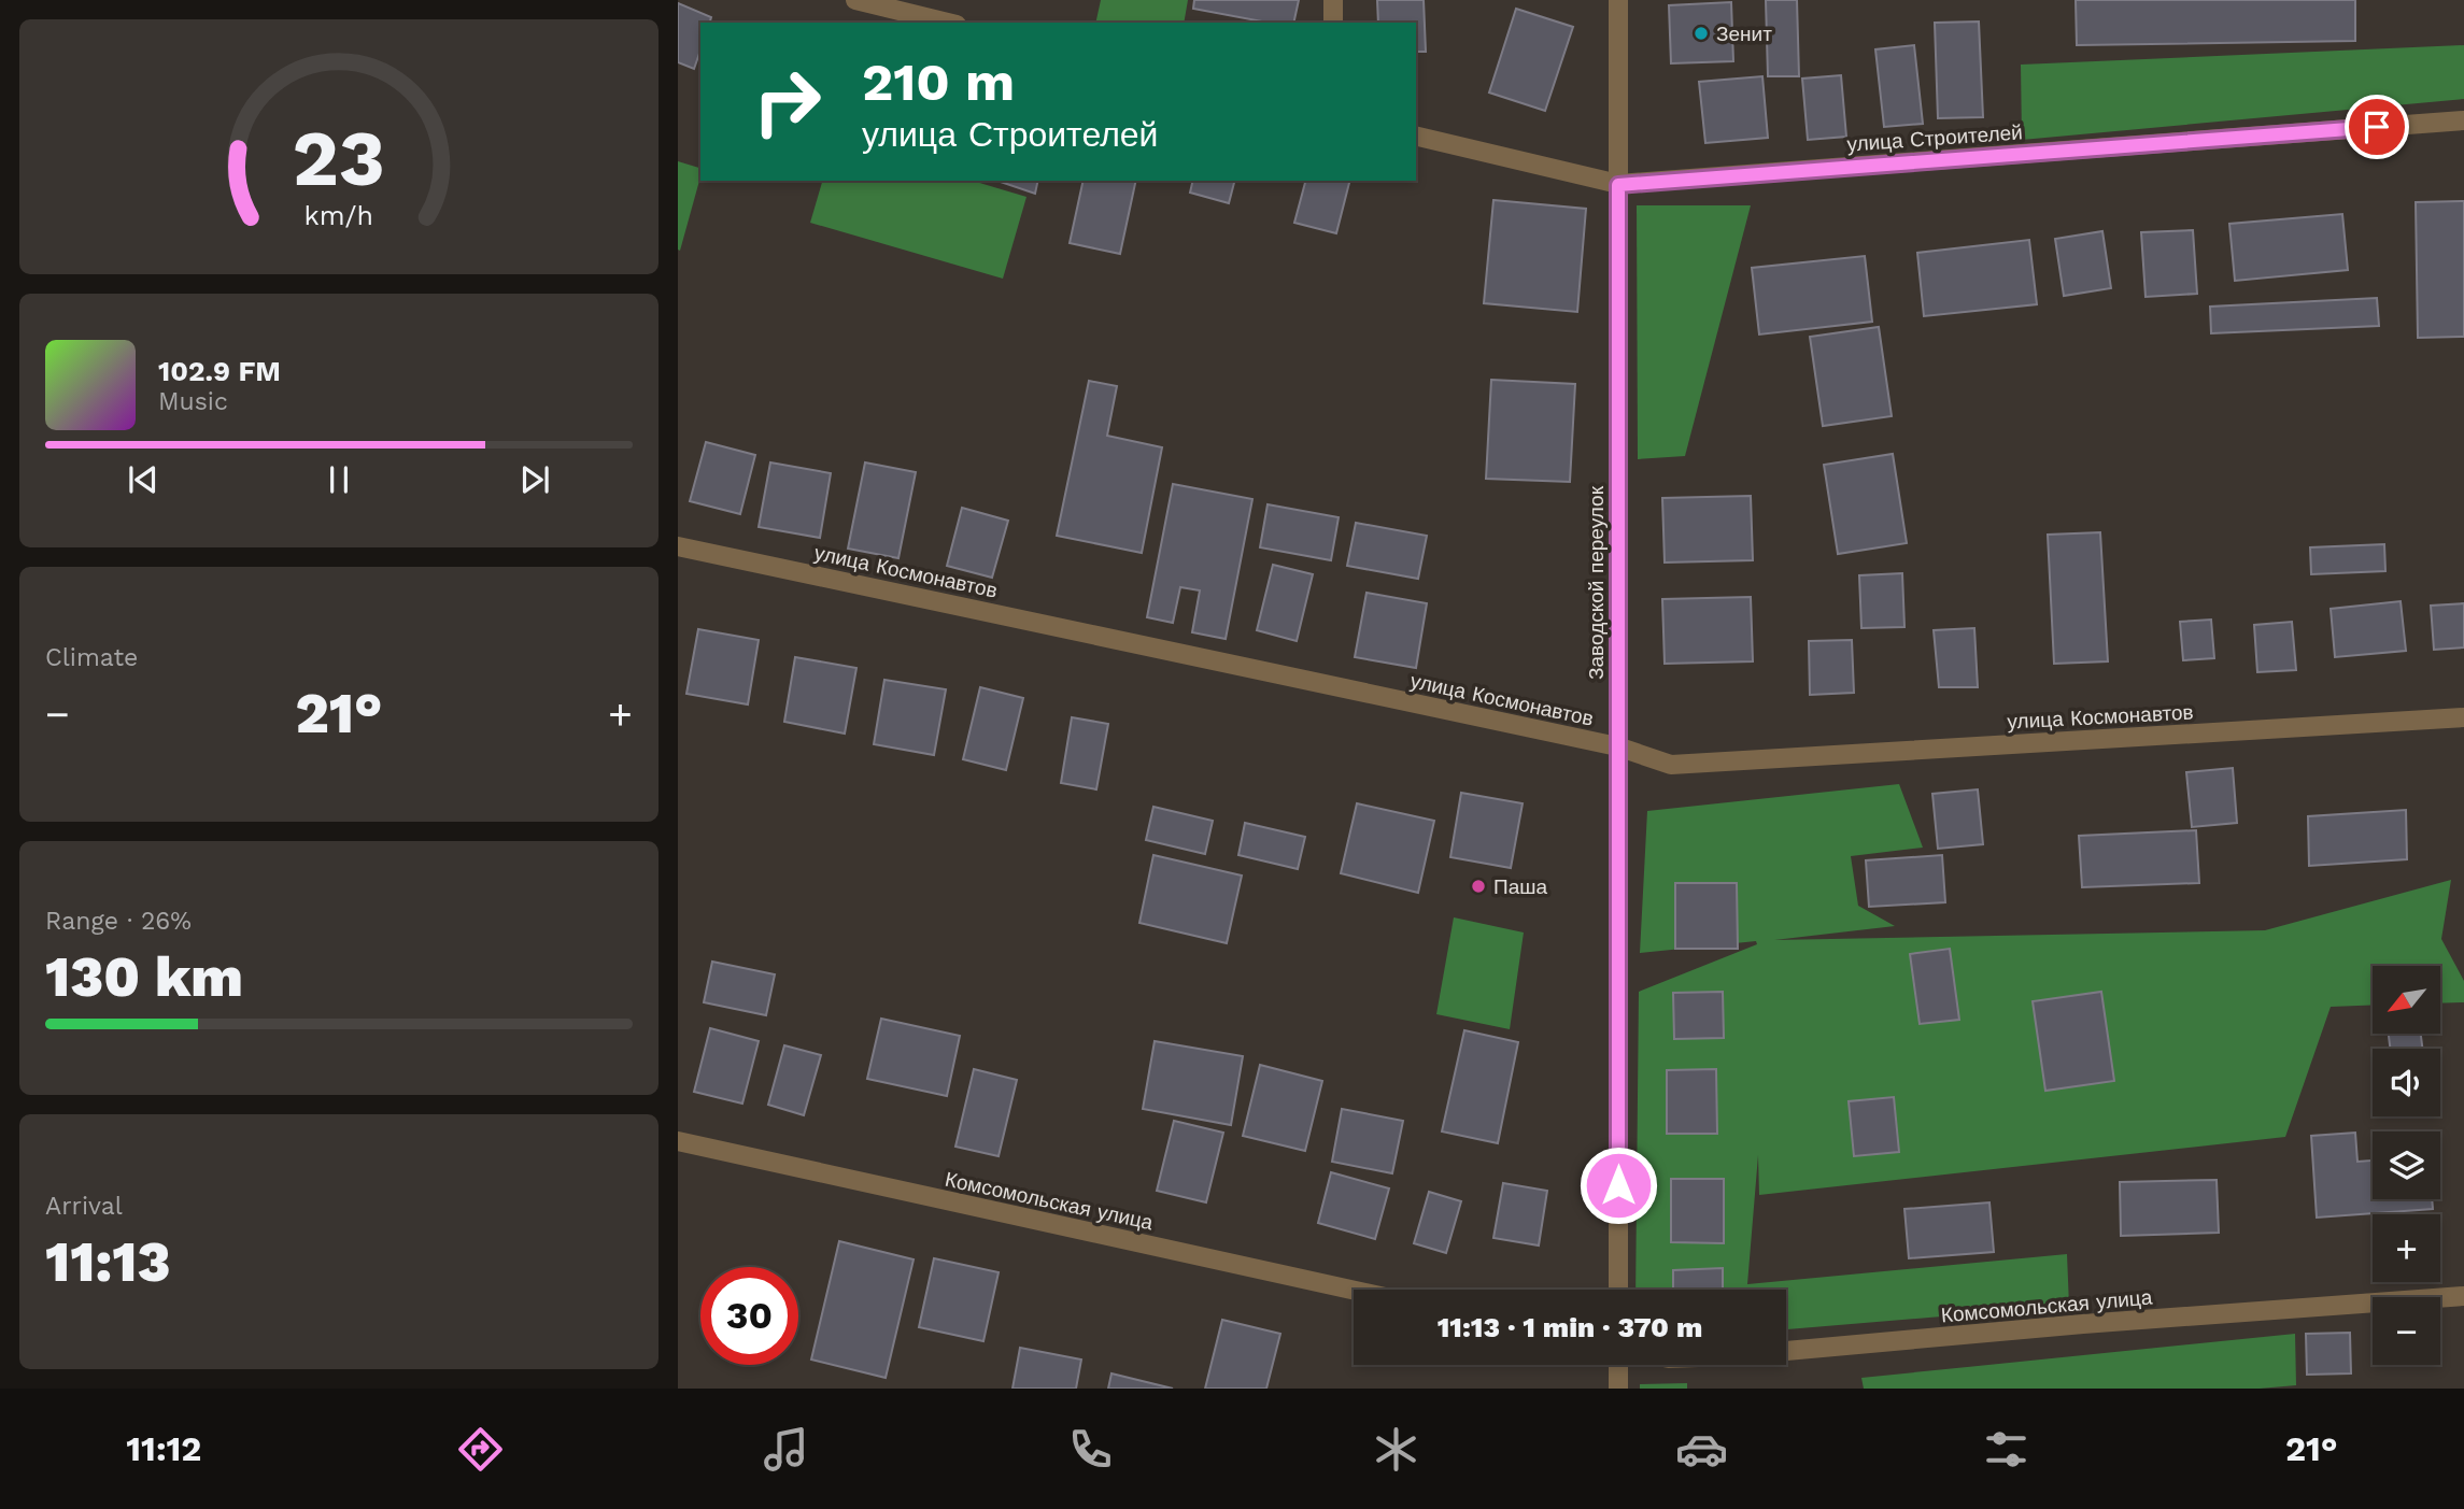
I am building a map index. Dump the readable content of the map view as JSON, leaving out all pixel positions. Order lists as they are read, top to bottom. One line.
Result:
{"streets":{"street":["улица Строителей","улица Космонавтов","Заводской переулок","Комсомольская улица"]},"crossings":[["улица Строителей","Заводской переулок"],["улица Космонавтов","Заводской переулок"]],"places":["Зенит","Паша"],"north":"bottom left","page":{"turn":["210 m","улица Строителей"],"song":["102.9 FM","Music"],"tile":["Climate",["Range · 26%","130 km"],["Arrival","11:13"]],"heat":["−","21°","+"],"map_buttons":["+","−"],"limit":"30","trip":"11:13 · 1 min · 370 m","tabs":["11:12","21°"],"gauge":["23","km/h"]}}
